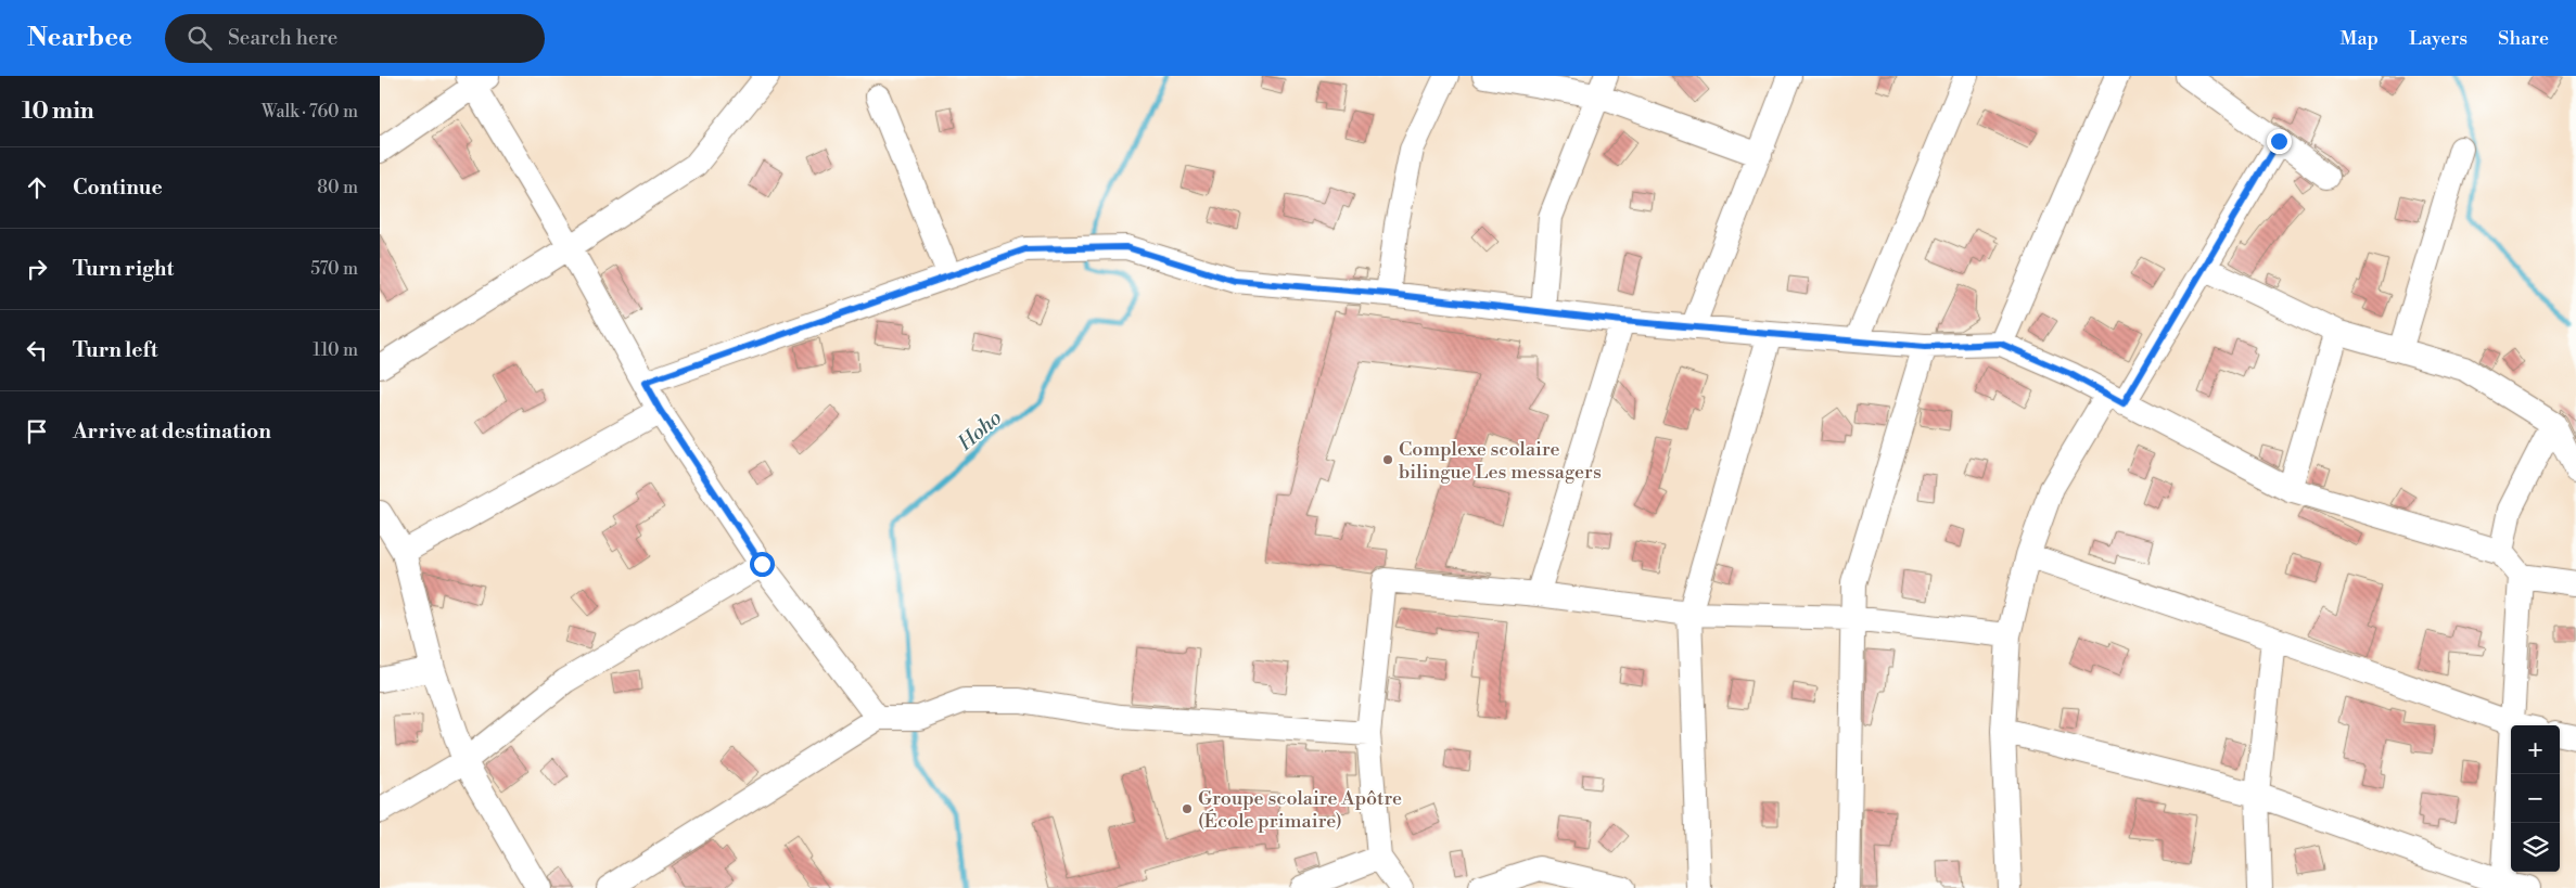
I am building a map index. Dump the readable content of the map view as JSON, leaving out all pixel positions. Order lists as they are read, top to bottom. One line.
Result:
{"water":["Hoho"],"places":["Complexe scolaire bilingue Les messagers","Groupe scolaire Apôtre (École primaire)"],"page":{"header":"Nearbee","search":"Search here","nav":["Map","Layers","Share"],"heading":["10 min","Walk · 760 m"],"list":[["Continue","80 m"],["Turn right","570 m"],["Turn left","110 m"],"Arrive at destination"],"map_buttons":["+","−"]}}
